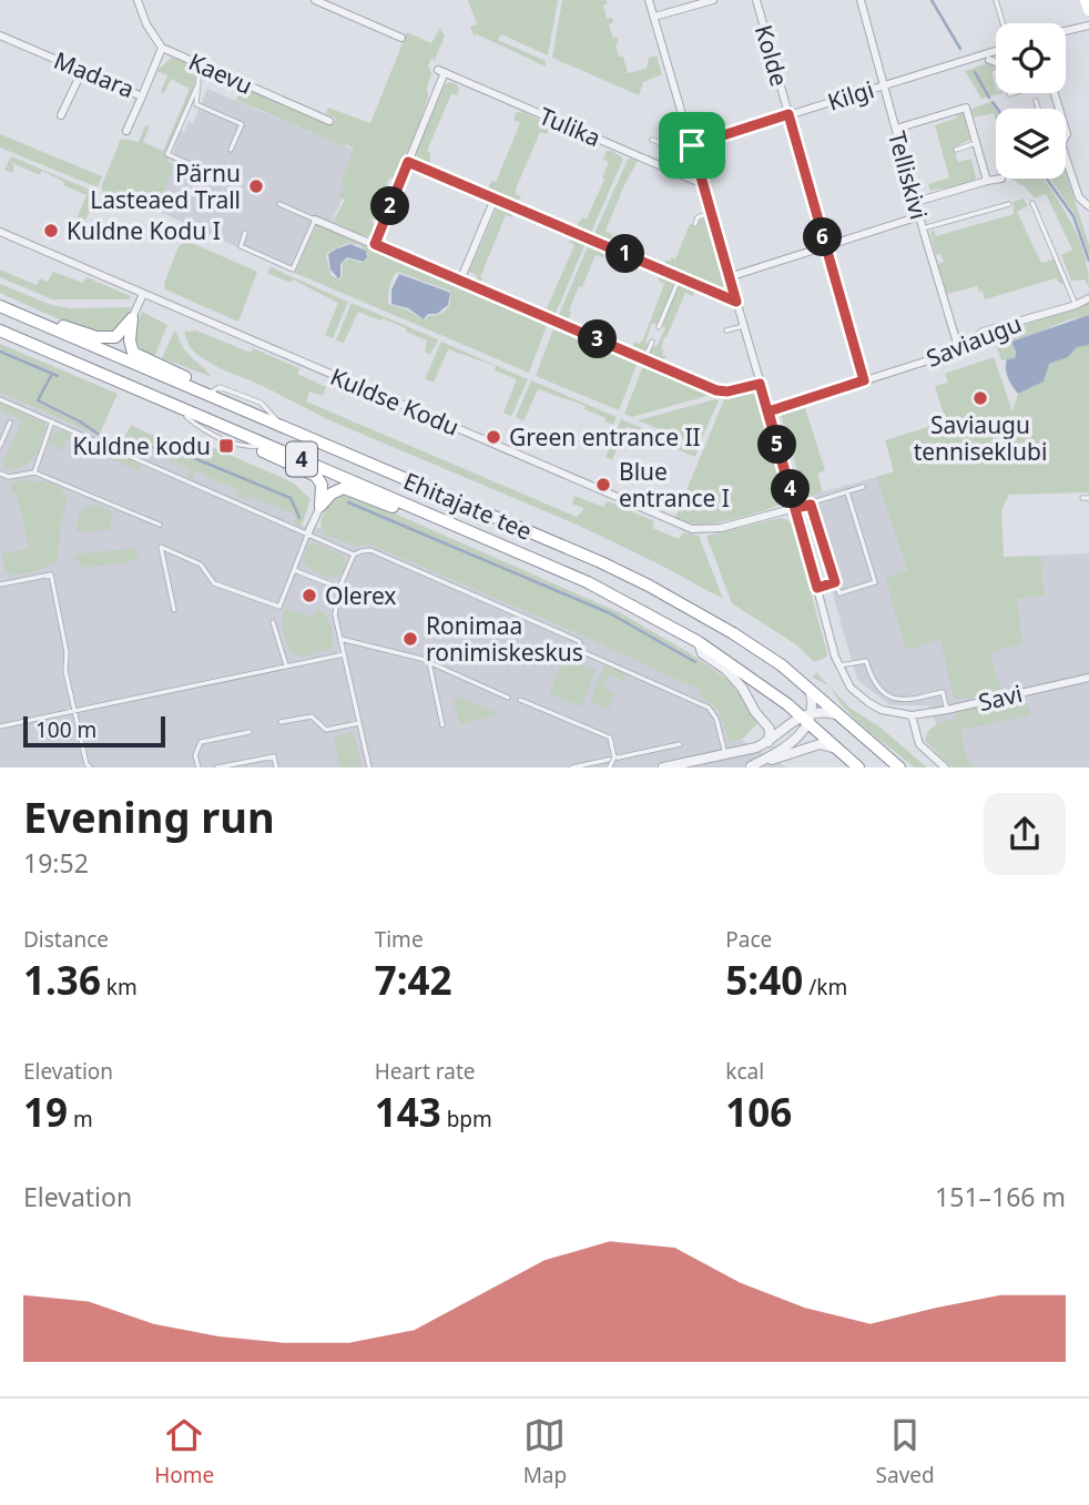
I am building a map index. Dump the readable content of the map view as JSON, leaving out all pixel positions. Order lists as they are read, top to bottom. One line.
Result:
{"streets":{"highway":["4","Ehitajate tee"],"street":["Kolde","Kaevu","Madara","Kilgi","Tulika","Telliskivi","Saviaugu","Kuldse Kodu","Savi"]},"crossings":[["Kolde","Kilgi"],["Kolde","Saviaugu"],["Kaevu","Madara"],["Kilgi","Telliskivi"],["Telliskivi","Saviaugu"]],"places":{"other":["Pärnu Lasteaed Trall","Kuldne Kodu I","Saviaugu tenniseklubi","Green entrance II","Blue entrance I","Olerex","Ronimaa ronimiskeskus"],"transit":["Kuldne kodu"]},"scale_bar":"100 m","page":{"pins":["2","6","1","3","5","4"],"scale":"100 m","heading":["Evening run","19:52"],"stats":[["Distance","1.36 km"],["Time","7:42"],["Pace","5:40 /km"],["Elevation","19 m"],["Heart rate","143 bpm"],["kcal","106"]],"chart":["Elevation","151–166 m"],"tabs":["Home","Map","Saved"]}}
